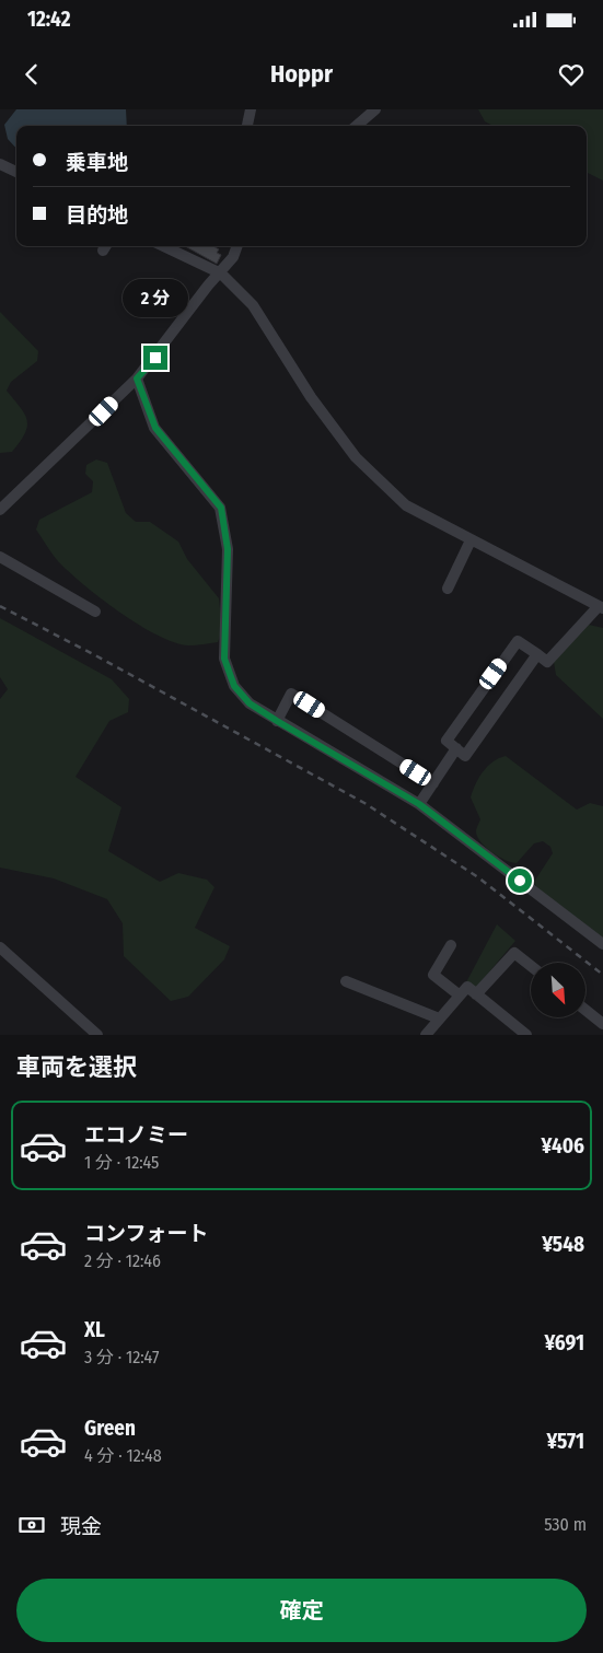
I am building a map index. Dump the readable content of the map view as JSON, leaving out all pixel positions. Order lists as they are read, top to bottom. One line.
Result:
{"north":"bottom right","page":{"status":"12:42","header":"Hoppr","banner":["乗車地","目的地"],"bubble":"2 分","heading":"車両を選択","list":[{"name":"エコノミー","note":"1 分 · 12:45","value":"¥406"},{"name":"コンフォート","note":"2 分 · 12:46","value":"¥548"},{"name":"XL","note":"3 分 · 12:47","value":"¥691"},{"name":"Green","note":"4 分 · 12:48","value":"¥571"}],"pay":["現金","530 m"],"buttons":"確定"}}
